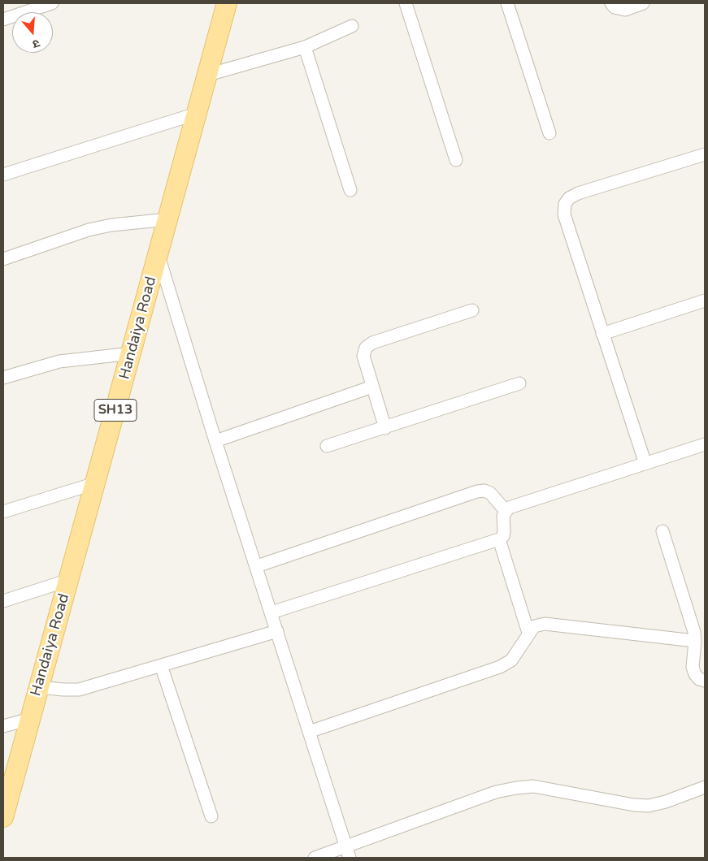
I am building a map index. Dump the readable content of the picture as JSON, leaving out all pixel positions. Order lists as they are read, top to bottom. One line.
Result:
{"streets":{"main road":["Handaiya Road","SH13"]},"north":"bottom"}
